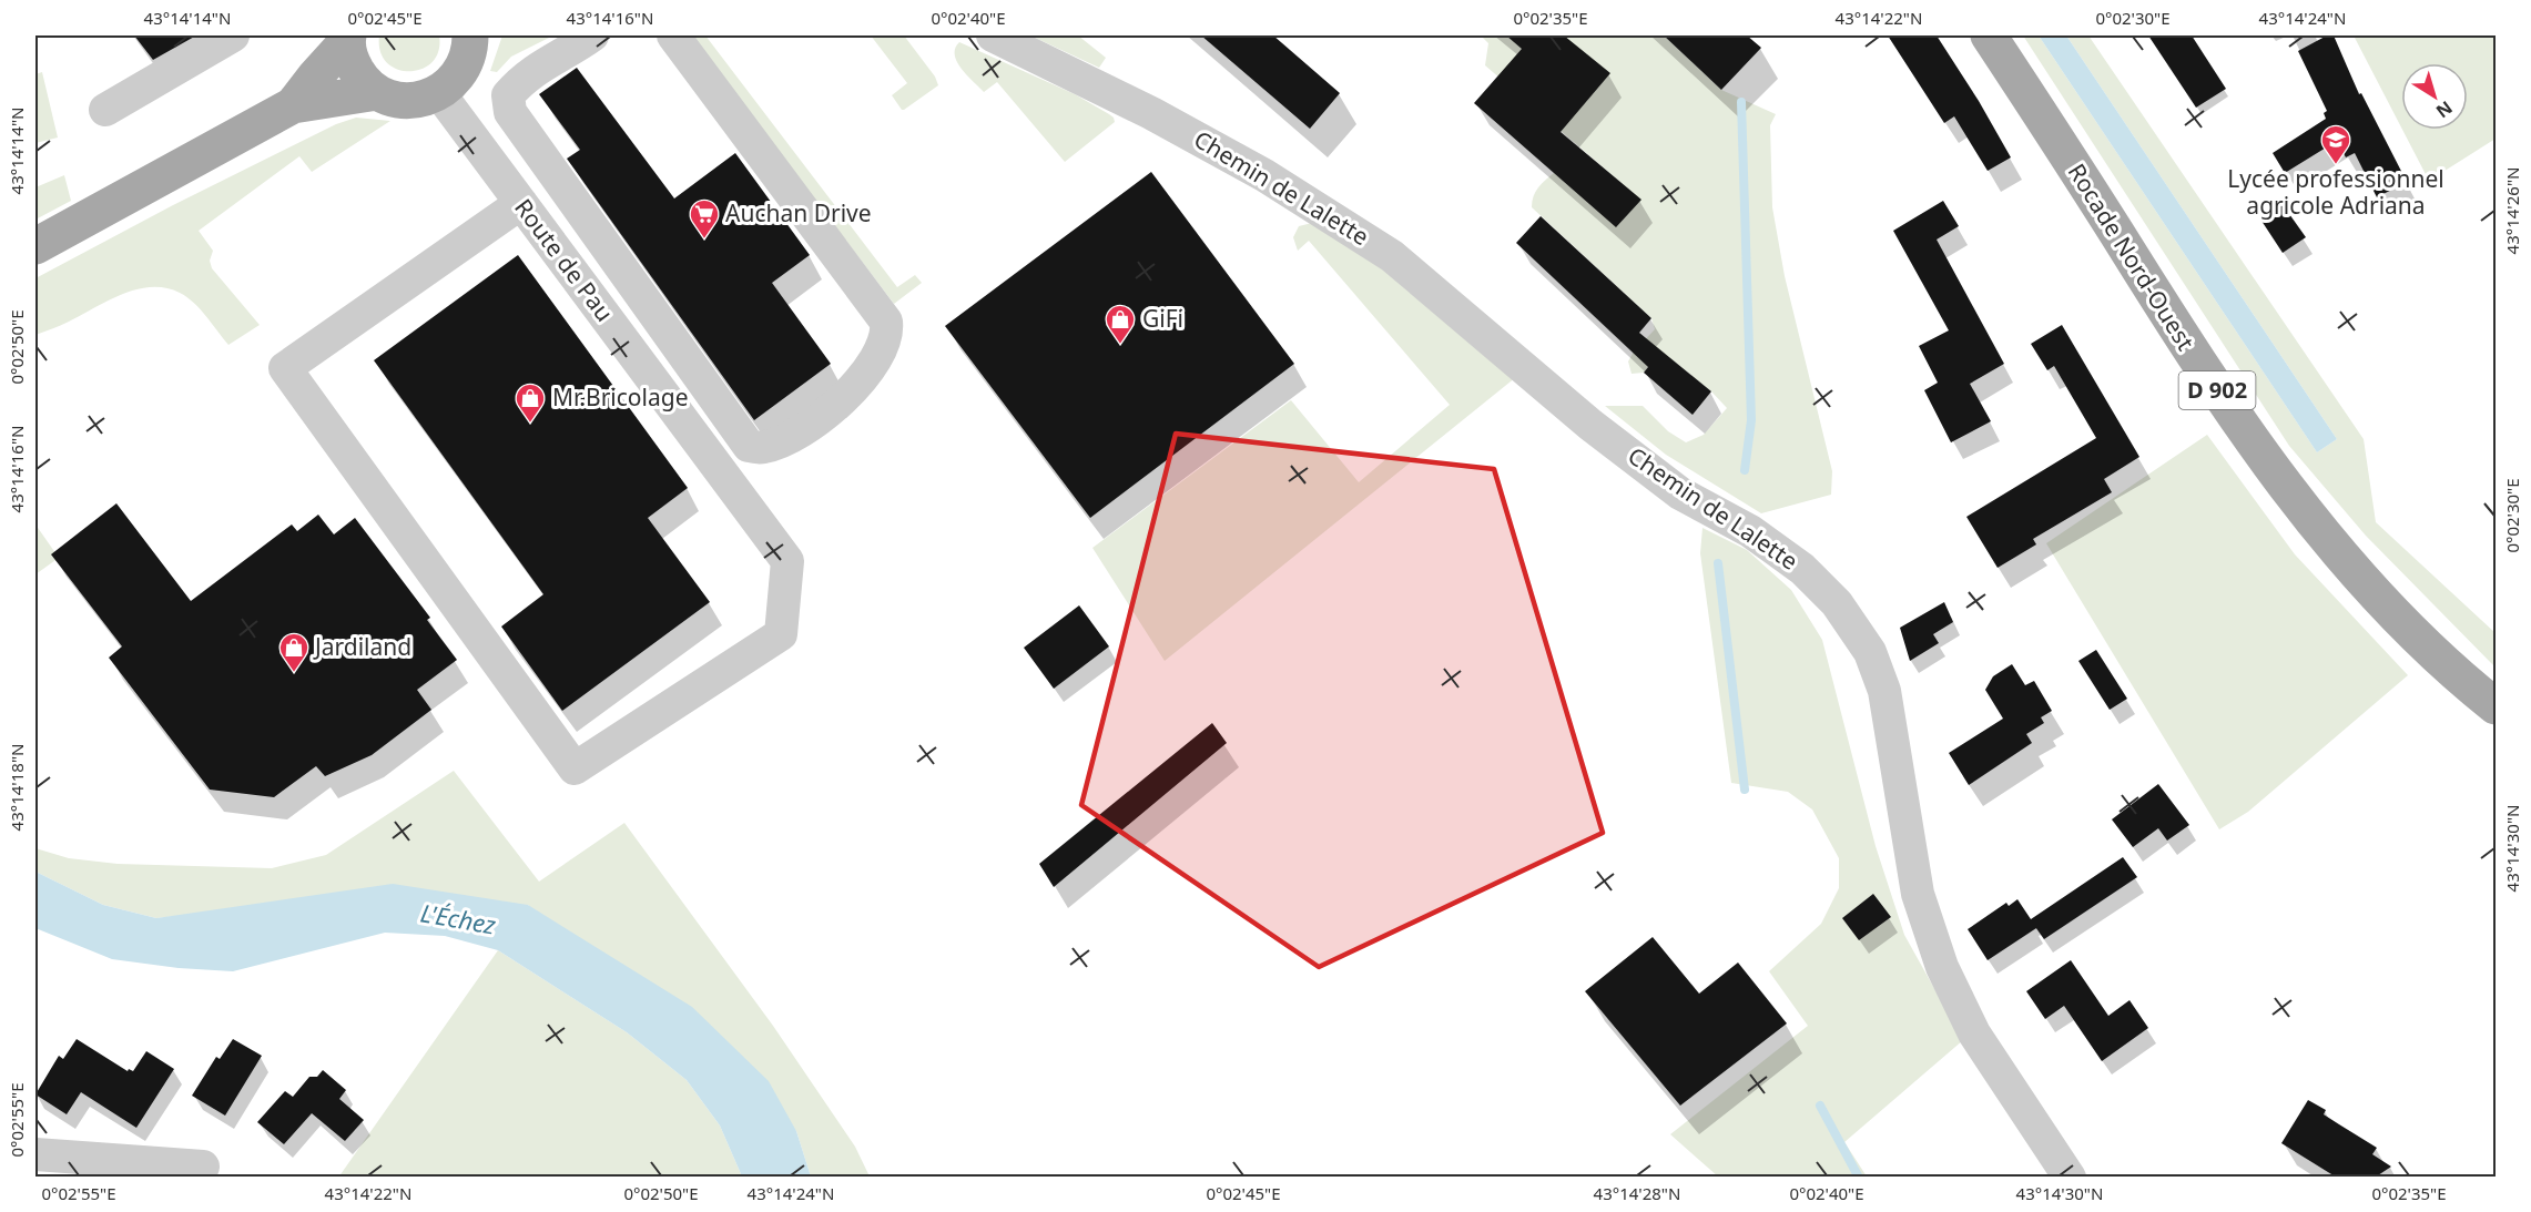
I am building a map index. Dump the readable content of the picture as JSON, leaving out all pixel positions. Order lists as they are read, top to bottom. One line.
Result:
{"streets":{"main road":["Rocade Nord-Ouest","D 902"],"street":["Chemin de Lalette","Route de Pau"]},"water":["L'Échez"],"places":{"school or university":["Lycée professionnel agricole Adriana"],"supermarket":["Auchan Drive"],"shop":["GiFi","Mr.Bricolage","Jardiland"]},"north":"bottom right","coordinates":["43°14'14\"N","0°02'45\"E","43°14'16\"N","0°02'40\"E","0°02'35\"E","43°14'22\"N","0°02'30\"E","43°14'24\"N","43°14'26\"N","0°02'50\"E","43°14'18\"N","43°14'30\"N","0°02'55\"E","43°14'28\"N"]}
